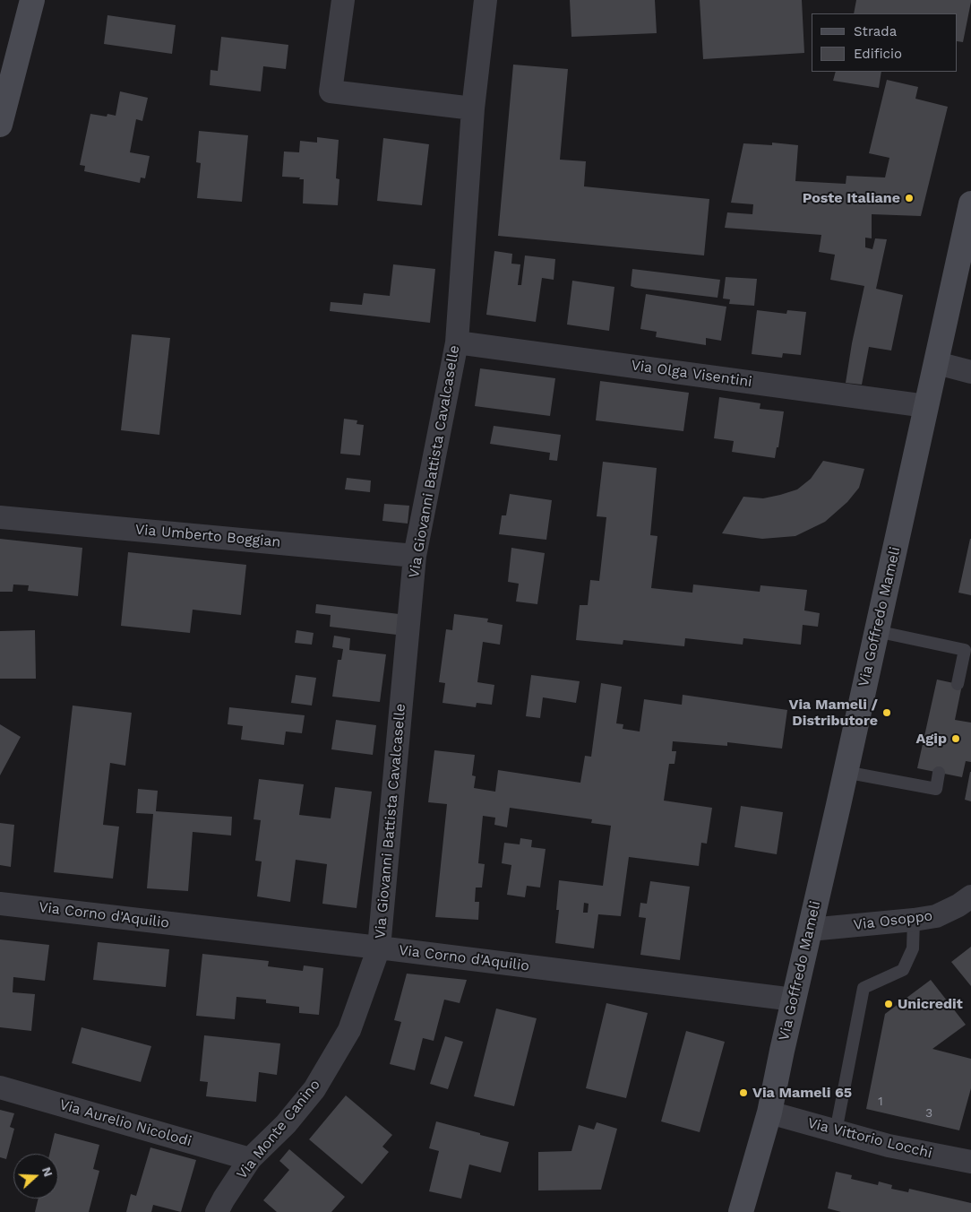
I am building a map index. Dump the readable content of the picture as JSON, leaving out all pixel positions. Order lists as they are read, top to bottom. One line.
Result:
{"streets":{"main road":["Via Goffredo Mameli"],"street":["Via Olga Visentini","Via Giovanni Battista Cavalcaselle","Via Umberto Boggian","Via Corno d'Aquilio","Via Osoppo","Via Aurelio Nicolodi","Via Monte Canino","Via Vittorio Locchi"]},"crossings":[["Via Olga Visentini","Via Giovanni Battista Cavalcaselle"],["Via Olga Visentini","Via Goffredo Mameli"],["Via Giovanni Battista Cavalcaselle","Via Umberto Boggian"],["Via Giovanni Battista Cavalcaselle","Via Corno d'Aquilio"],["Via Giovanni Battista Cavalcaselle","Via Monte Canino"],["Via Goffredo Mameli","Via Corno d'Aquilio"],["Via Goffredo Mameli","Via Osoppo"],["Via Goffredo Mameli","Via Vittorio Locchi"],["Via Corno d'Aquilio","Via Monte Canino"],["Via Aurelio Nicolodi","Via Monte Canino"]],"places":["Poste Italiane","Via Mameli / Distributore","Agip","Unicredit","Via Mameli 65"],"house_numbers":["1","3"],"legend":["Strada","Edificio"],"north":"right"}
